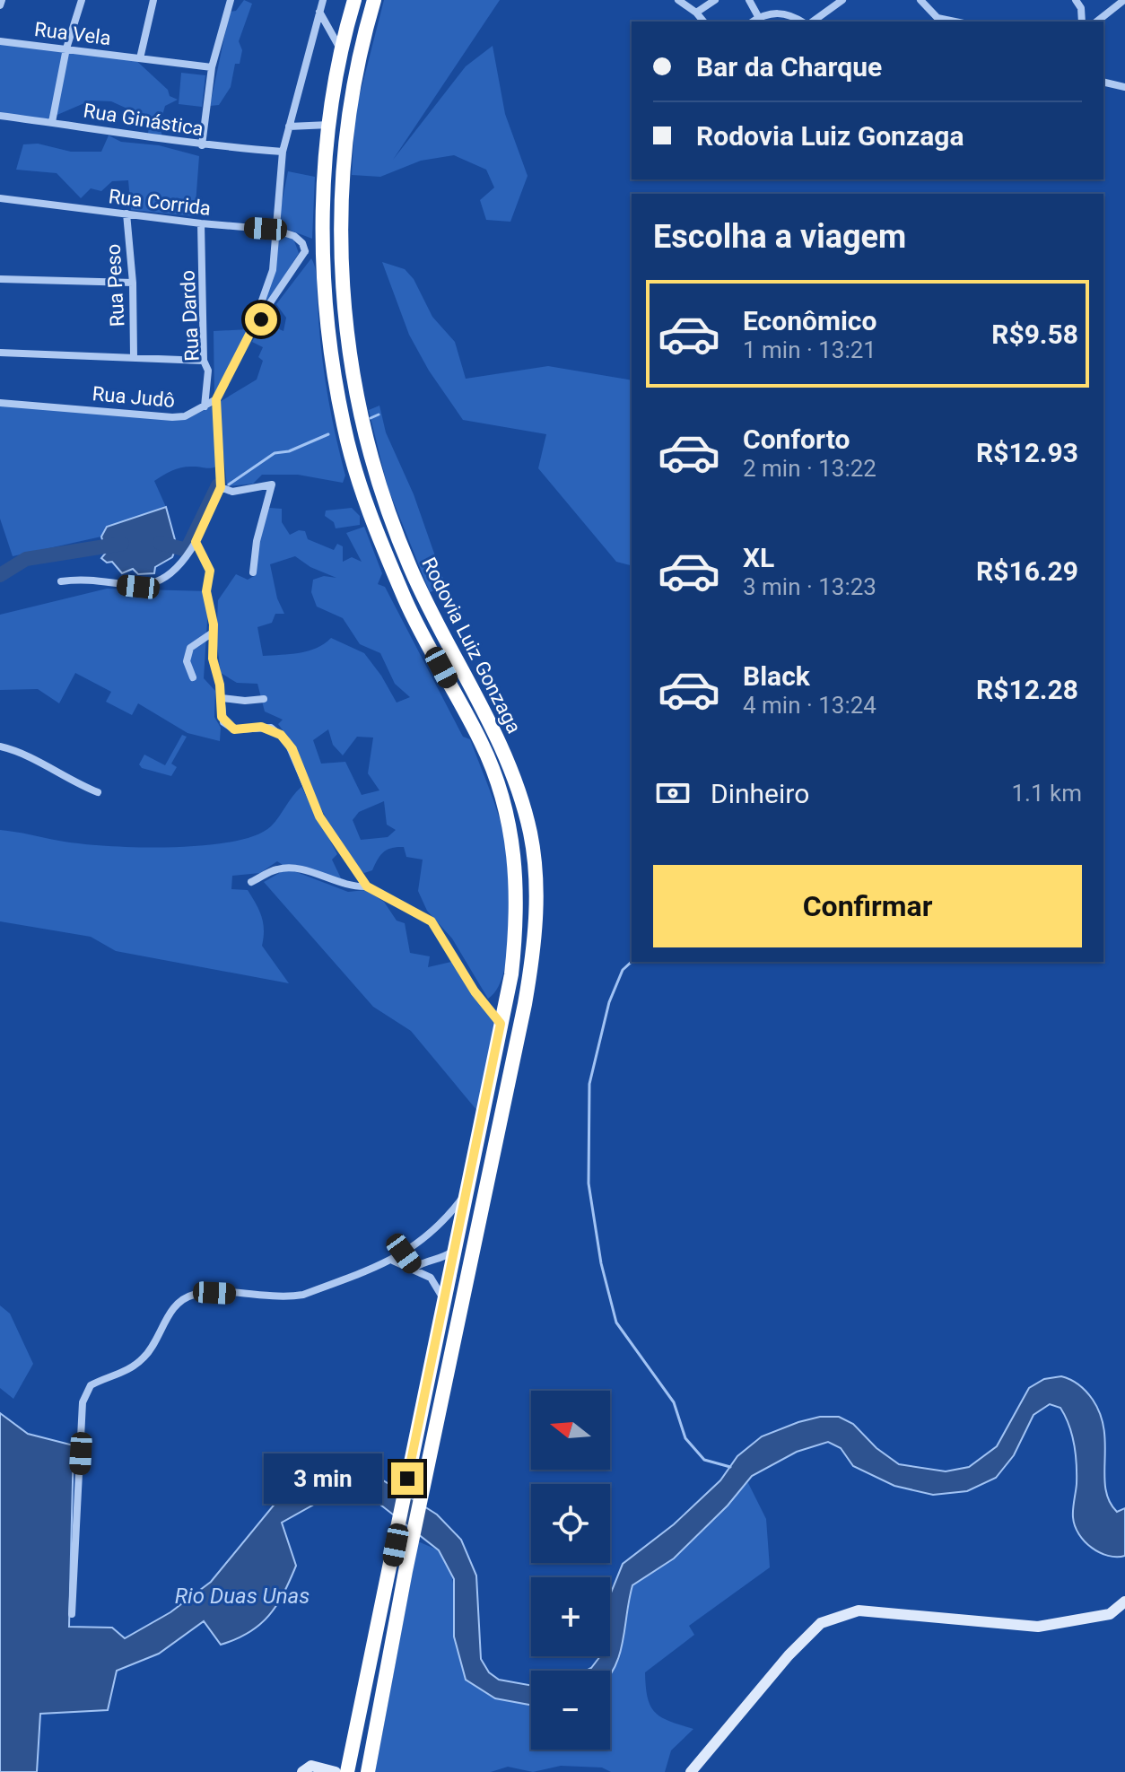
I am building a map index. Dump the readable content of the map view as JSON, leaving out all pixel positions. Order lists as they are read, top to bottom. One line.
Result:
{"streets":{"highway":["Rodovia Luiz Gonzaga"],"street":["Rua Vela","Rua Ginástica","Rua Corrida","Rua Peso","Rua Dardo","Rua Judô"]},"crossings":[["Rua Corrida","Rua Peso"],["Rua Corrida","Rua Dardo"],["Rua Peso","Rua Dardo"],["Rua Dardo","Rua Judô"]],"water":["Rio Duas Unas"],"north":"left","page":{"banner":["Bar da Charque","Rodovia Luiz Gonzaga"],"heading":"Escolha a viagem","list":[{"name":"Econômico","note":"1 min · 13:21","value":"R$9.58"},{"name":"Conforto","note":"2 min · 13:22","value":"R$12.93"},{"name":"XL","note":"3 min · 13:23","value":"R$16.29"},{"name":"Black","note":"4 min · 13:24","value":"R$12.28"}],"pay":["Dinheiro","1.1 km"],"buttons":"Confirmar","map_buttons":["+","−"],"bubble":"3 min"}}
